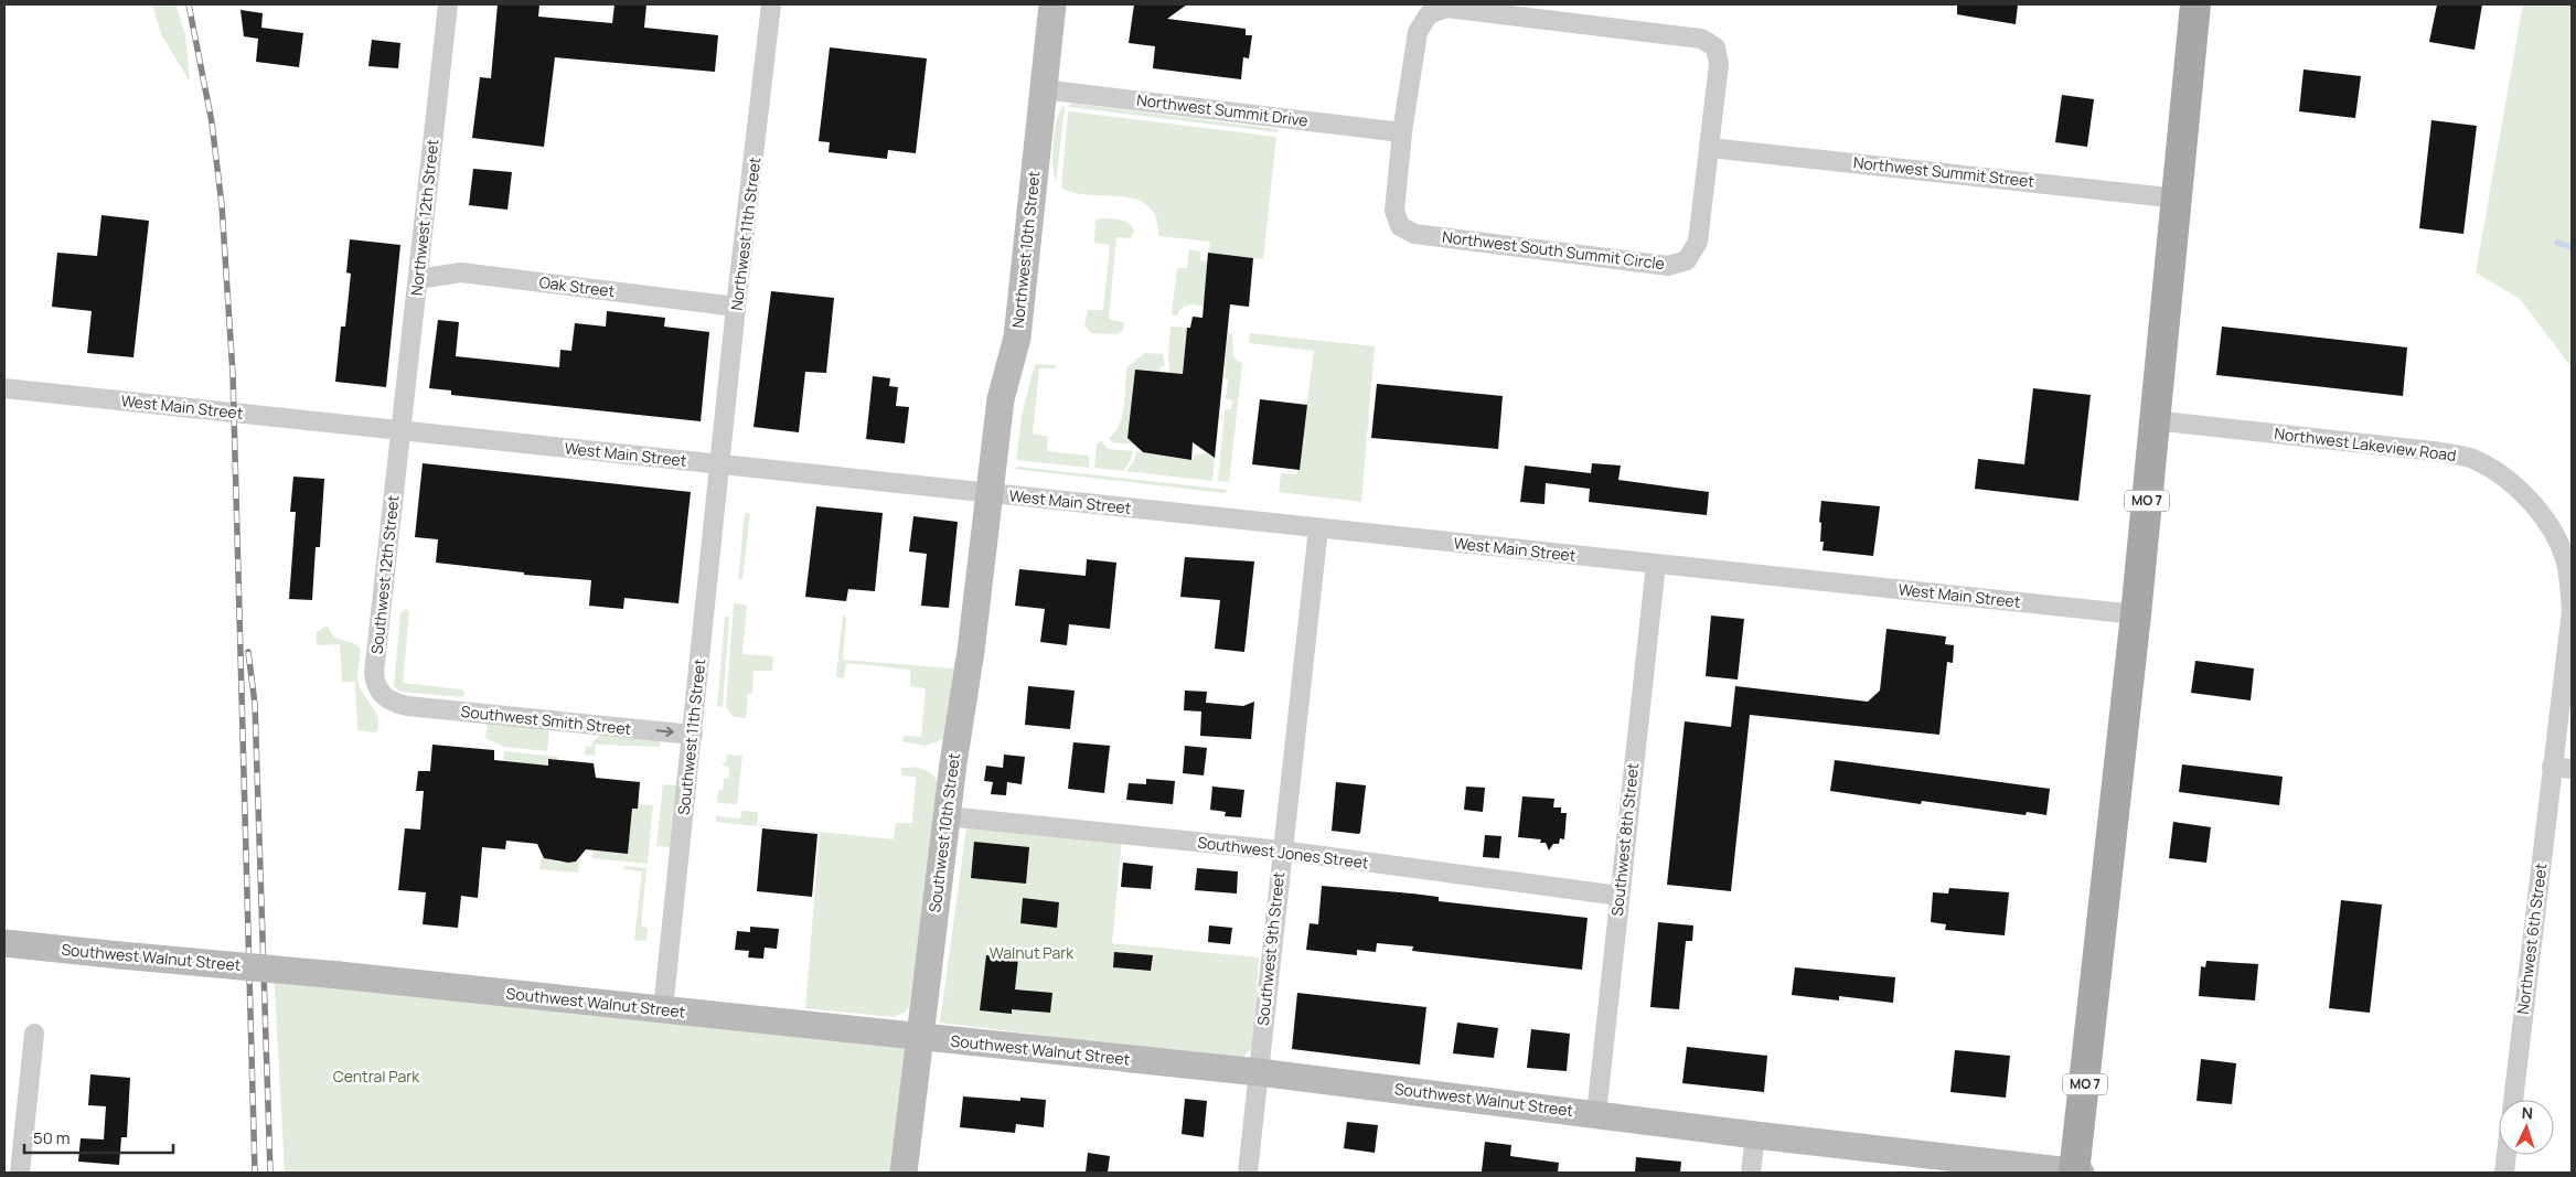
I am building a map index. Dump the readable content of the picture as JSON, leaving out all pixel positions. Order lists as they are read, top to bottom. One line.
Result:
{"streets":{"main road":["MO 7"],"street":["Northwest Summit Drive","Northwest Summit Street","Northwest 12th Street","Northwest 11th Street","Northwest 10th Street","Northwest South Summit Circle","Oak Street","West Main Street","Northwest Lakeview Road","Southwest 12th Street","Southwest Smith Street","Southwest 11th Street","Southwest 10th Street","Southwest 8th Street","Southwest Jones Street","Northwest 6th Street","Southwest 9th Street","Southwest Walnut Street"]},"crossings":[["Northwest Summit Drive","Northwest 10th Street"],["Northwest Summit Drive","Northwest South Summit Circle"],["Northwest Summit Street","Northwest South Summit Circle"],["Northwest Summit Street","MO 7"],["Northwest 12th Street","Oak Street"],["Northwest 12th Street","West Main Street"],["Northwest 12th Street","Southwest 12th Street"],["Northwest 11th Street","Oak Street"],["Northwest 11th Street","West Main Street"],["Northwest 11th Street","Southwest 11th Street"],["Northwest 10th Street","West Main Street"],["Northwest 10th Street","Southwest 10th Street"],["West Main Street","MO 7"],["West Main Street","Southwest 12th Street"],["West Main Street","Southwest 11th Street"],["West Main Street","Southwest 10th Street"],["West Main Street","Southwest 8th Street"],["West Main Street","Southwest 9th Street"],["Northwest Lakeview Road","MO 7"],["Northwest Lakeview Road","Northwest 6th Street"],["MO 7","Southwest Walnut Street"],["Southwest 12th Street","Southwest Smith Street"],["Southwest Smith Street","Southwest 11th Street"],["Southwest 11th Street","Southwest Walnut Street"],["Southwest 10th Street","Southwest Jones Street"],["Southwest 10th Street","Southwest Walnut Street"],["Southwest 8th Street","Southwest Jones Street"],["Southwest 8th Street","Southwest Walnut Street"],["Southwest Jones Street","Southwest 9th Street"],["Southwest 9th Street","Southwest Walnut Street"]],"one_way":["Southwest Smith Street"],"parks":["Walnut Park","Central Park"],"scale_bar":"50 m","north":"top"}
